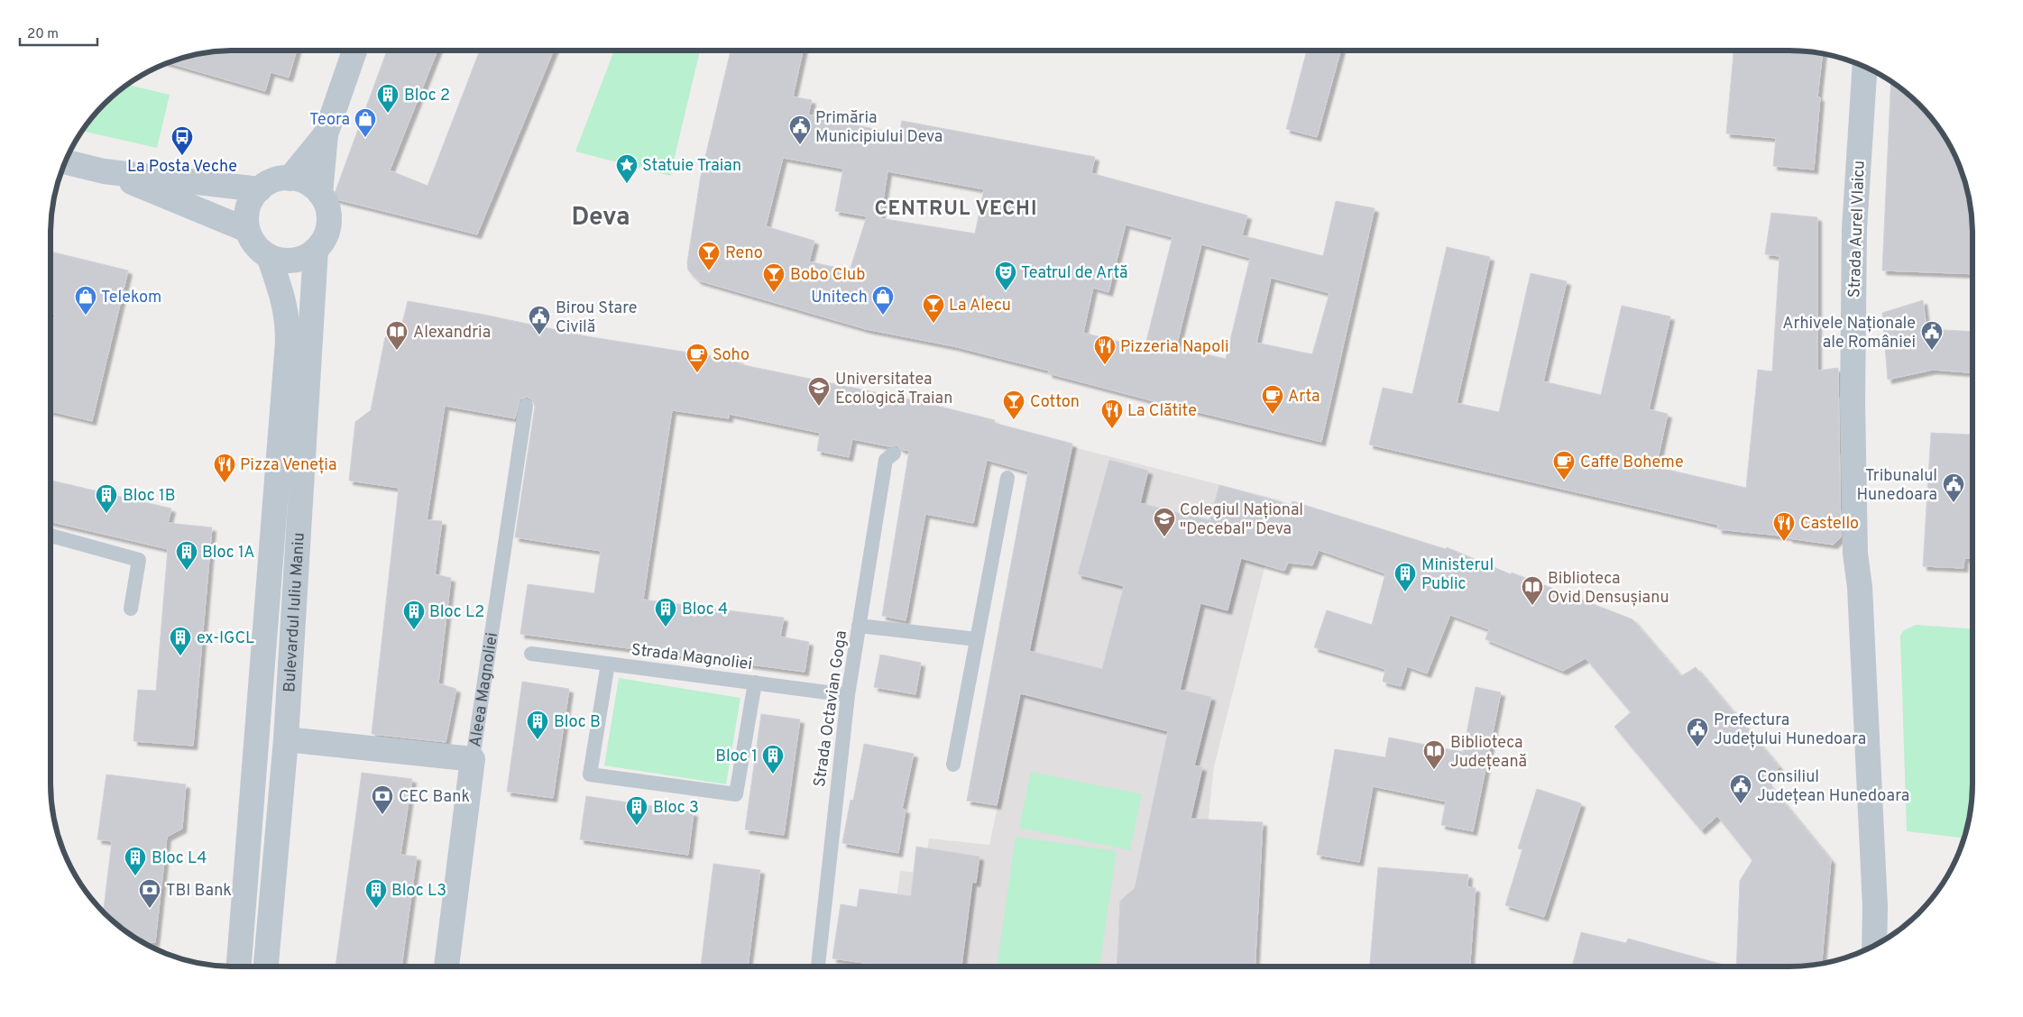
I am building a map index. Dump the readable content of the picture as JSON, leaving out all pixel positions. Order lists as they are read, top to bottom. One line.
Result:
{"streets":{"street":["Strada Aurel Vlaicu","Bulevardul Iuliu Maniu","Aleea Magnoliei"],"lane":["Strada Magnoliei","Strada Octavian Goga"]},"crossings":[["Strada Magnoliei","Strada Octavian Goga"]],"districts":["CENTRUL VECHI","Deva"],"places":{"building":["Bloc 2","Bloc 1B","Bloc 1A","Ministerul Public","Bloc 4","Bloc L2","ex-IGCL","Bloc B","Bloc 1","Bloc 3","Bloc L4","Bloc L3"],"shop":["Teora","Telekom","Unitech"],"public building":["Primăria Municipiului Deva","Birou Stare Civilă","Arhivele Naționale ale României","Tribunalul Hunedoara","Prefectura Județului Hunedoara","Consiliul Județean Hunedoara"],"bus stop":["La Posta Veche"],"place":["Statuie Traian"],"bar":["Reno","Bobo Club","La Alecu","Cotton"],"theatre":["Teatrul de Artă"],"library":["Alexandria","Biblioteca Ovid Densușianu","Biblioteca Județeană"],"restaurant":["Pizzeria Napoli","La Clătite","Pizza Veneția","Castello"],"cafe":["Soho","Arta","Caffe Boheme"],"school or university":["Universitatea Ecologică Traian","Colegiul Național \"Decebal\" Deva"],"bank":["CEC Bank","TBI Bank"]},"scale_bar":"20 m"}
